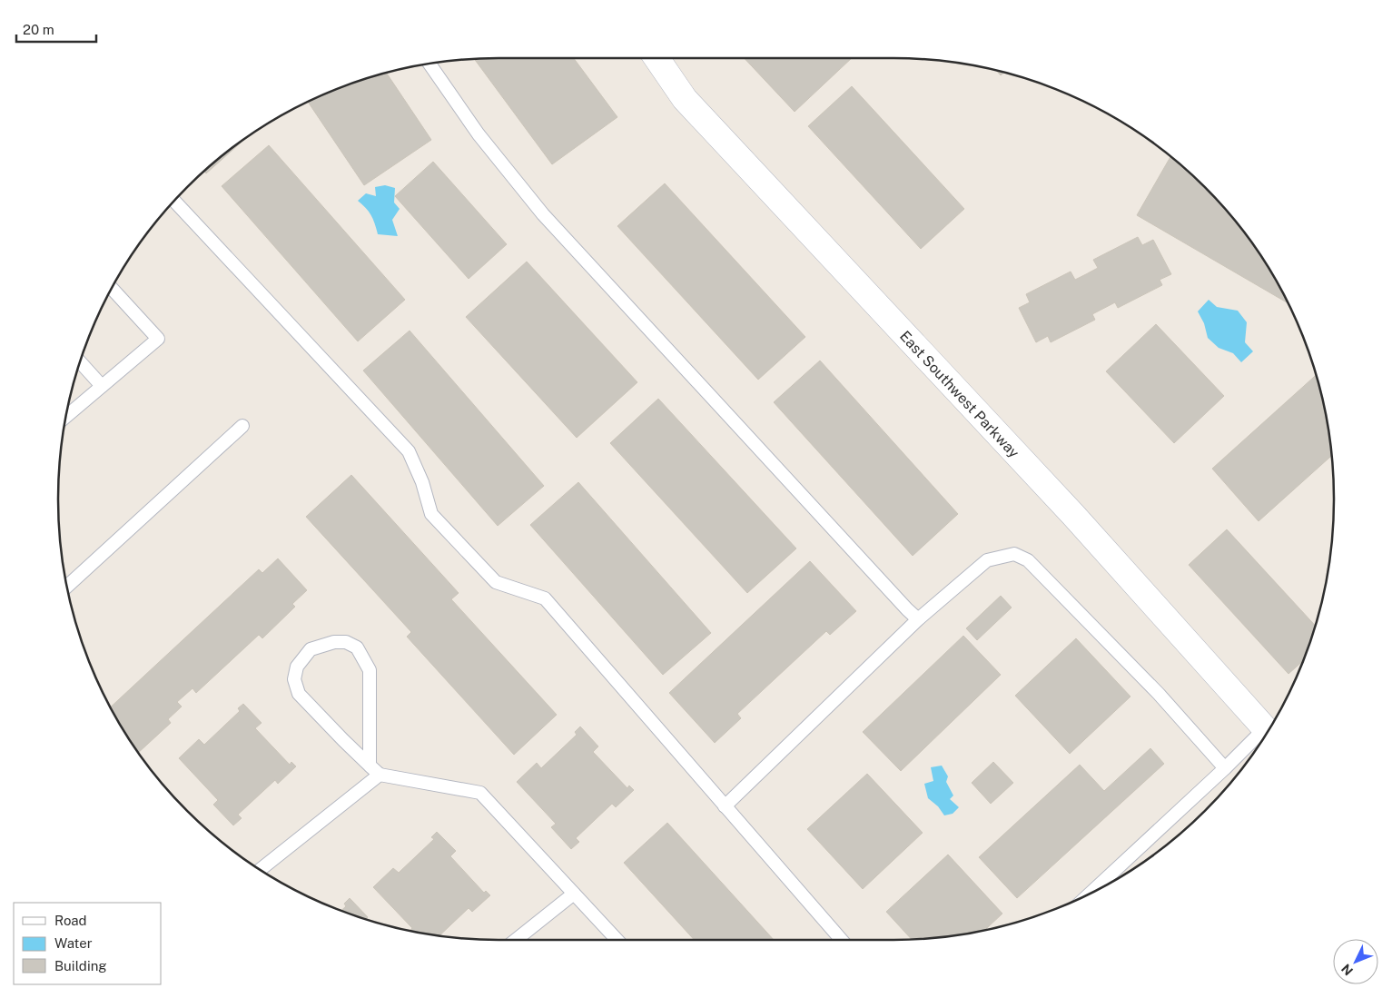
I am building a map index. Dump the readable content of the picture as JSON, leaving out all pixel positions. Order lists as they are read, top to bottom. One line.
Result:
{"streets":{"street":["East Southwest Parkway"]},"legend":["Road","Water","Building"],"scale_bar":"20 m","north":"bottom left"}
